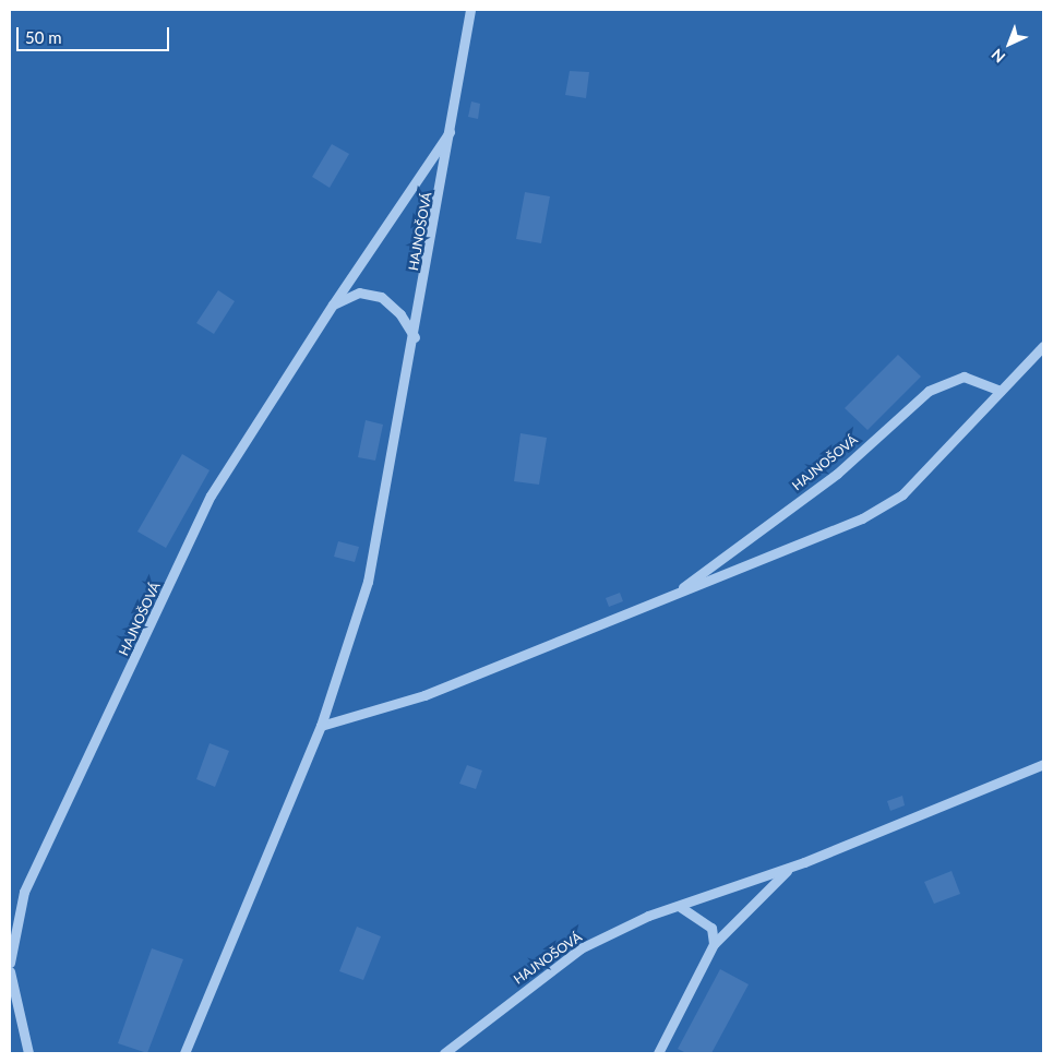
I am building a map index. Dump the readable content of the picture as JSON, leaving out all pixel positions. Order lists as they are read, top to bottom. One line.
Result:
{"streets":{"lane":["HAJNOŠOVÁ"]},"scale_bar":"50 m","north":"bottom left"}
